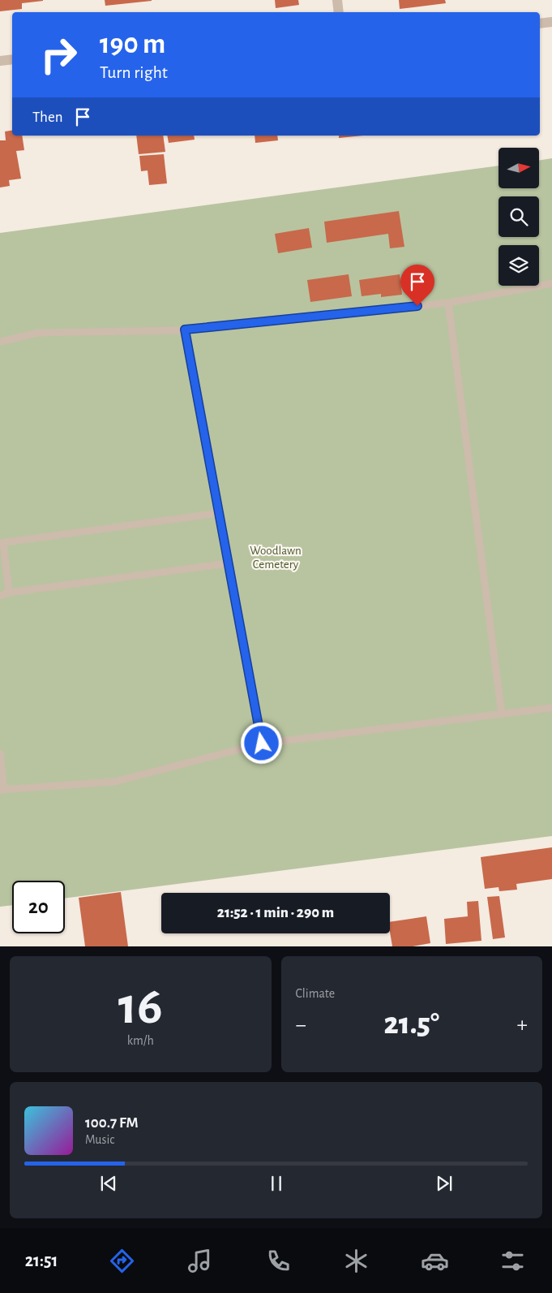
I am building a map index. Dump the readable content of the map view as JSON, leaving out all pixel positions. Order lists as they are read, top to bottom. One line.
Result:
{"parks":["Woodlawn Cemetery"],"north":"right","page":{"turn":["190 m","Turn right"],"then":"Then","limit":"20","trip":"21:52 · 1 min · 290 m","tile":[["16","km/h"],"Climate"],"heat":["−","21.5°","+"],"song":["100.7 FM","Music"],"tabs":"21:51"}}
